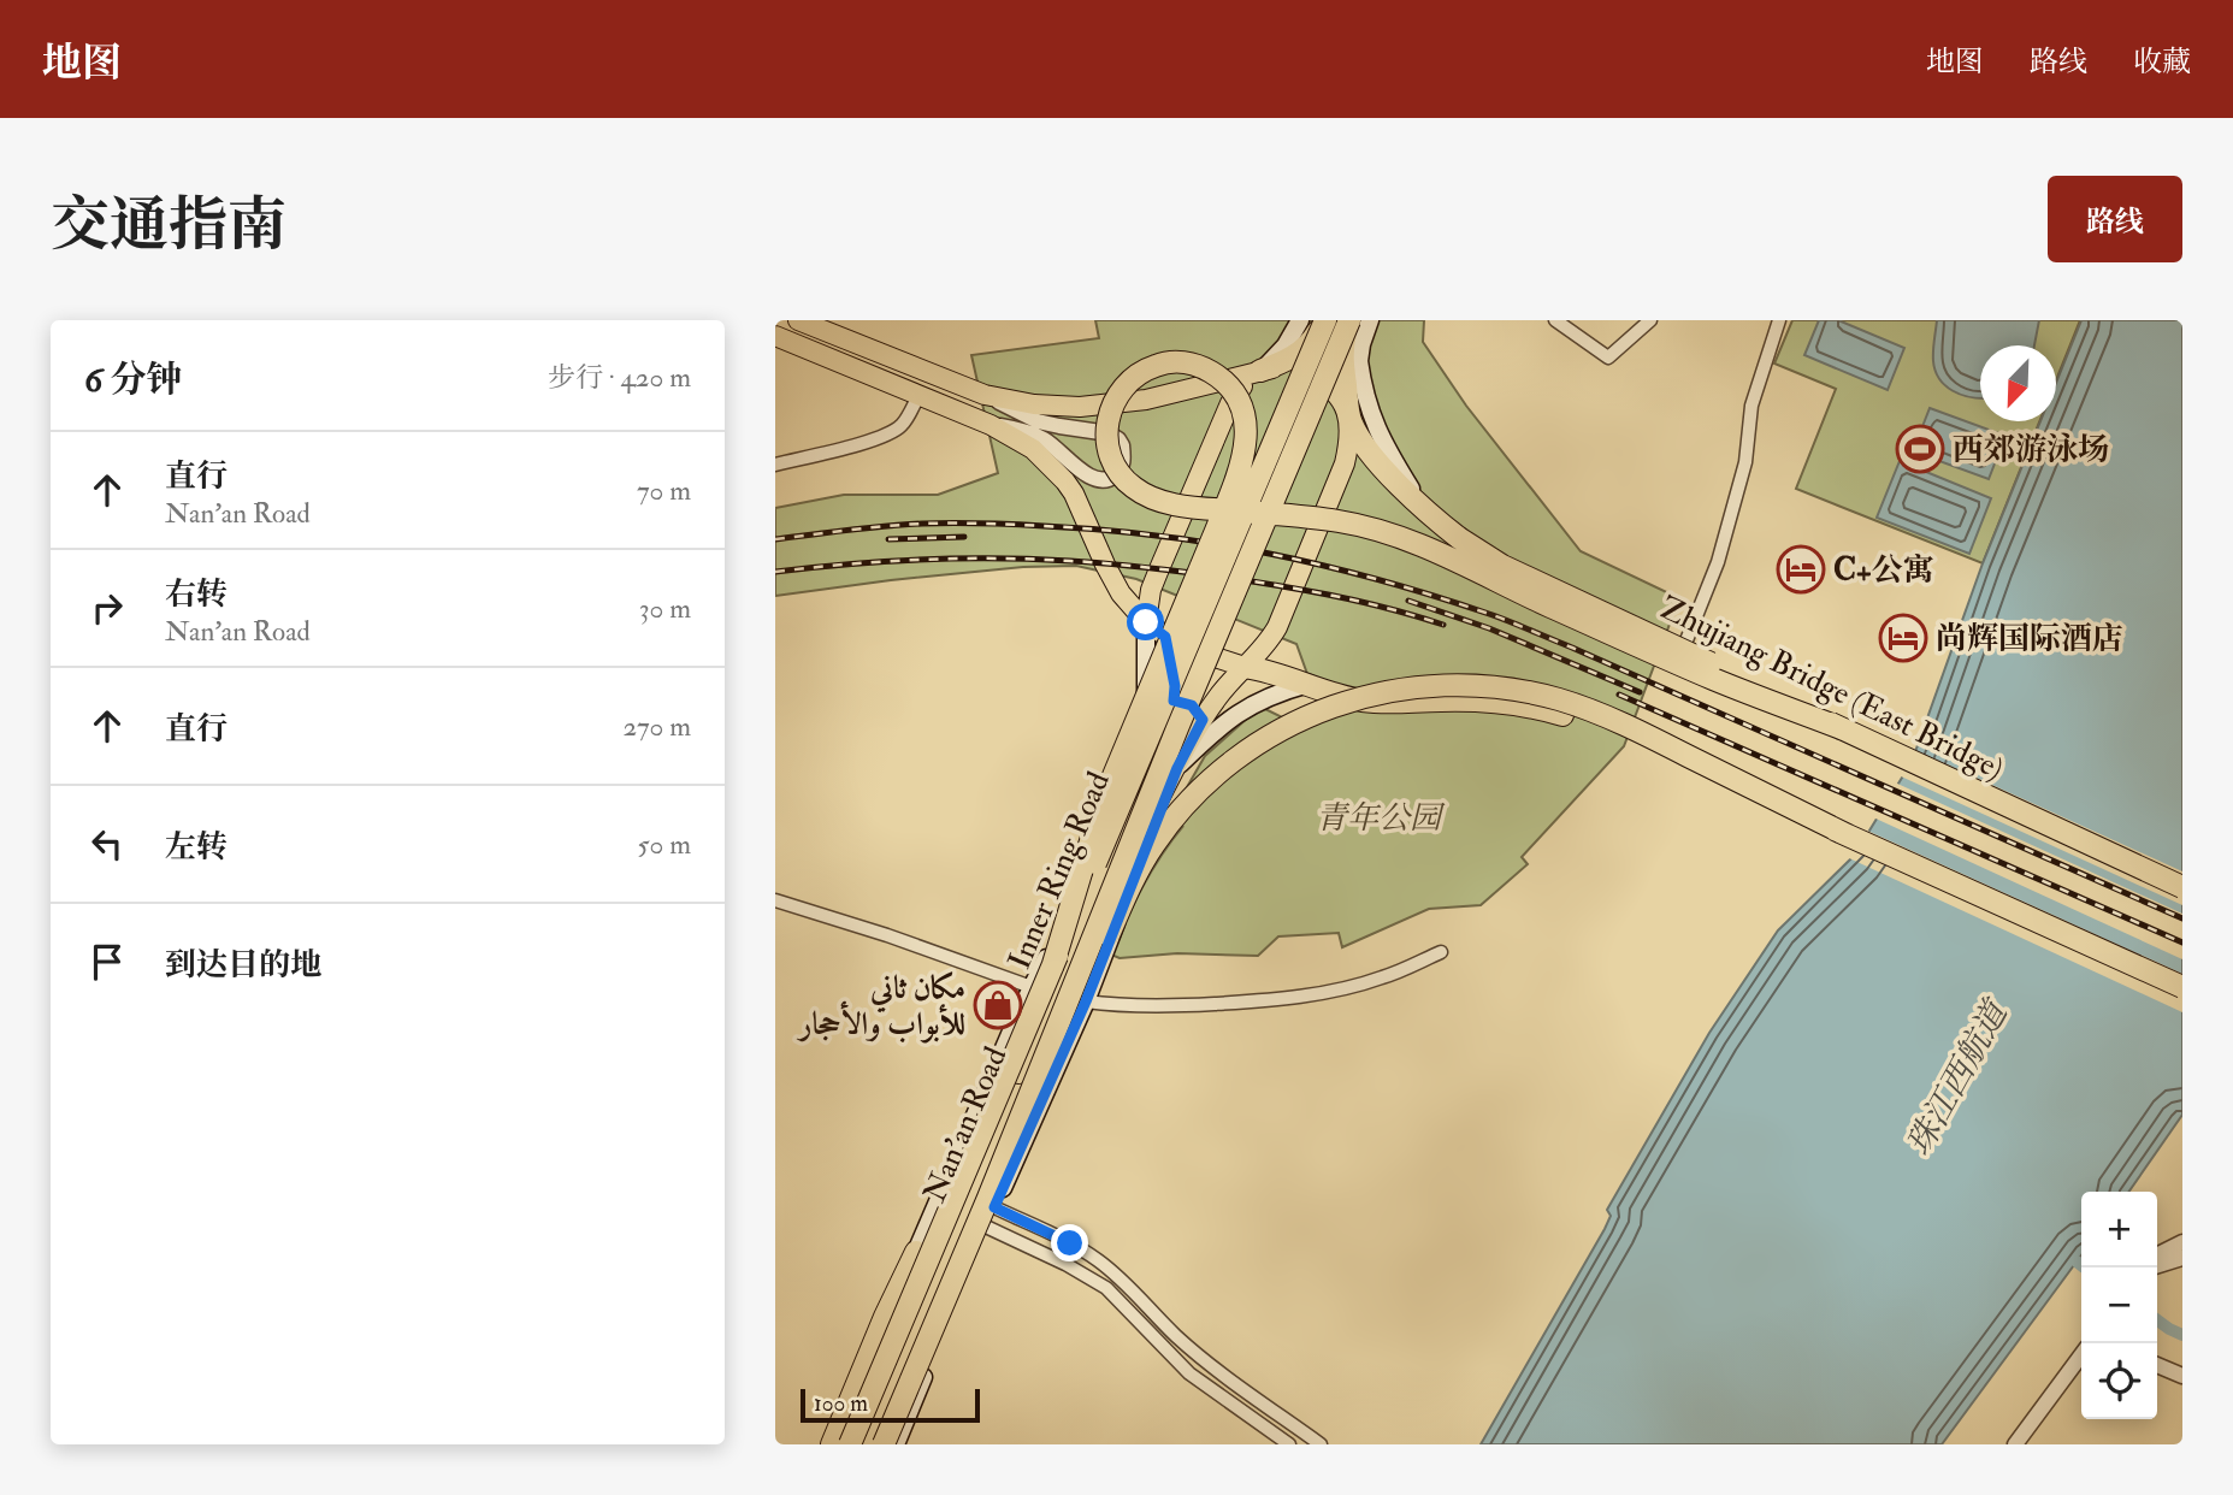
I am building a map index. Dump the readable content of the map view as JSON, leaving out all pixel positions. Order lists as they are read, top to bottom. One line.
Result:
{"streets":{"highway":["Zhujiang Bridge (East Bridge)","Inner Ring Road"],"main road":["Nan'an Road"]},"crossings":[["Zhujiang Bridge (East Bridge)","Nan'an Road"],["Inner Ring Road","Nan'an Road"]],"water":["珠江西航道"],"parks":["青年公园"],"places":{"sports":["西郊游泳场"],"hotel":["C+公寓","尚辉国际酒店"],"shop":["مكان ثاني للأبواب والأحجار"]},"scale_bar":"100 m","north":"bottom left","page":{"header":"地图","nav":["地图","路线","收藏"],"buttons":"路线","title":"交通指南","heading":["6 分钟","步行 · 420 m"],"list":[["直行","Nan'an Road","70 m"],["右转","Nan'an Road","30 m"],["直行","270 m"],["左转","50 m"],"到达目的地"],"map_buttons":["+","−"],"scale":"100 m"}}
